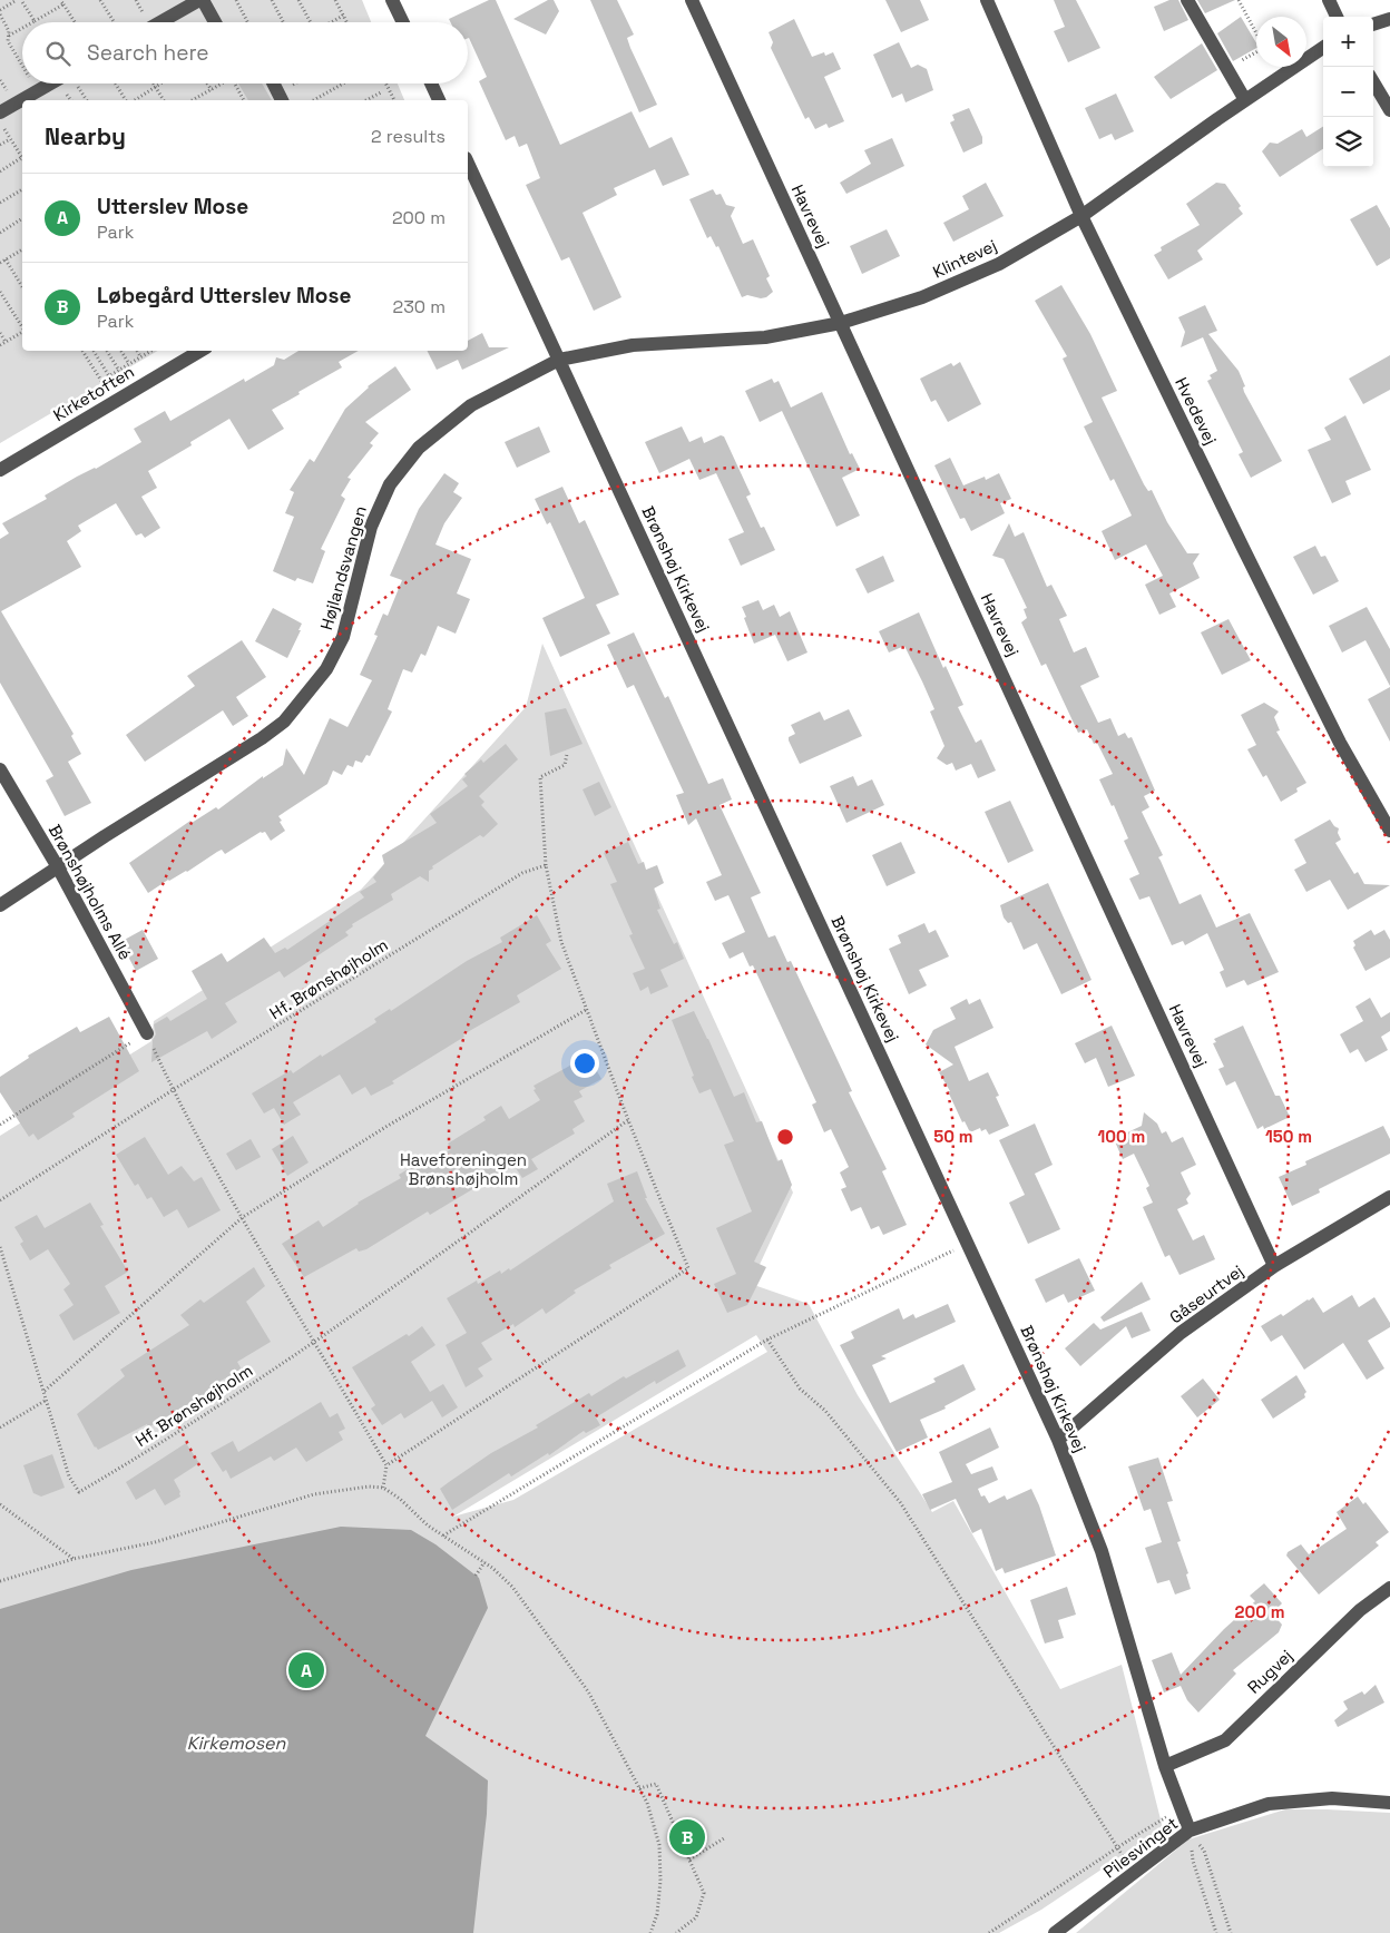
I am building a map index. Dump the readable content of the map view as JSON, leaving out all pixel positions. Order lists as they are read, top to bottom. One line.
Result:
{"streets":{"street":["Havrevej","Klintevej","Kirketoften","Hvedevej","Højlandsvangen","Brønshøj Kirkevej","Brønshøjholms Allé","Gåseurtvej","Rugvej","Pilesvinget"],"path":["Hf. Brønshøjholm"]},"crossings":[["Havrevej","Klintevej"],["Havrevej","Gåseurtvej"],["Klintevej","Hvedevej"],["Klintevej","Højlandsvangen"],["Klintevej","Brønshøj Kirkevej"],["Højlandsvangen","Brønshøj Kirkevej"],["Højlandsvangen","Brønshøjholms Allé"],["Brønshøj Kirkevej","Gåseurtvej"],["Brønshøj Kirkevej","Rugvej"],["Brønshøj Kirkevej","Pilesvinget"]],"water":["Kirkemosen"],"parks":["Haveforeningen Brønshøjholm"],"north":"bottom right","page":{"map_buttons":["+","−"],"search":"Search here","heading":["Nearby","2 results"],"list":[{"mark":"A","name":"Utterslev Mose","note":"Park","value":"200 m"},{"mark":"B","name":"Løbegård Utterslev Mose","note":"Park","value":"230 m"}],"pins":["A","B"]},"rings":["50 m","100 m","150 m","200 m"]}
